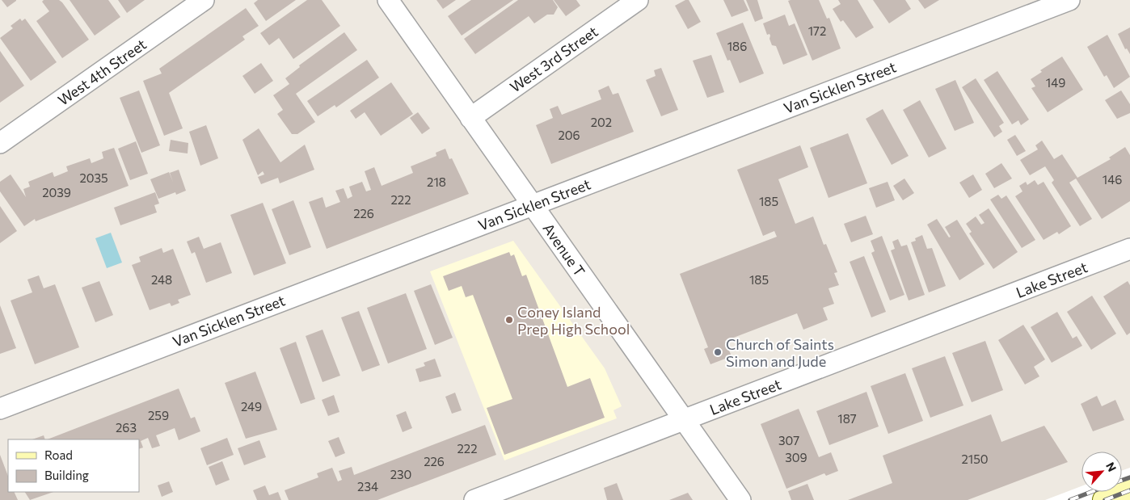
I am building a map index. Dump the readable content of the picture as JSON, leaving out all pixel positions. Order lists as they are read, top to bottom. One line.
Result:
{"streets":{"street":["West 3rd Street","West 4th Street","Van Sicklen Street","Avenue T","Lake Street"]},"crossings":[["West 3rd Street","Avenue T"],["Van Sicklen Street","Avenue T"],["Avenue T","Lake Street"]],"places":["Coney Island Prep High School","Church of Saints Simon and Jude"],"house_numbers":["172","186","149","202","206","2035","146","218","2039","222","185","226","248","185","249","259","187","263","307","222","309","2150","226","230","234"],"legend":["Road","Building"],"north":"top right"}
